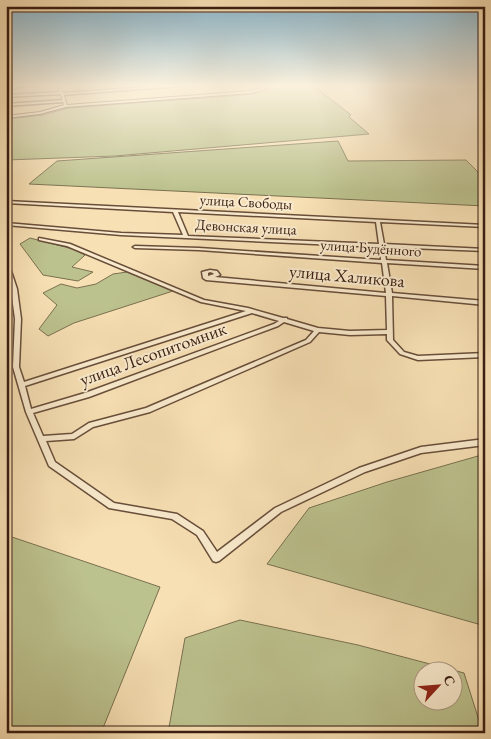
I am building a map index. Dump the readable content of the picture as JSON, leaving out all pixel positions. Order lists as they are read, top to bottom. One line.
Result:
{"streets":{"street":["улица Свободы","Девонская улица","улица Будённого","улица Халикова","улица Лесопитомник"]},"north":"top right"}
